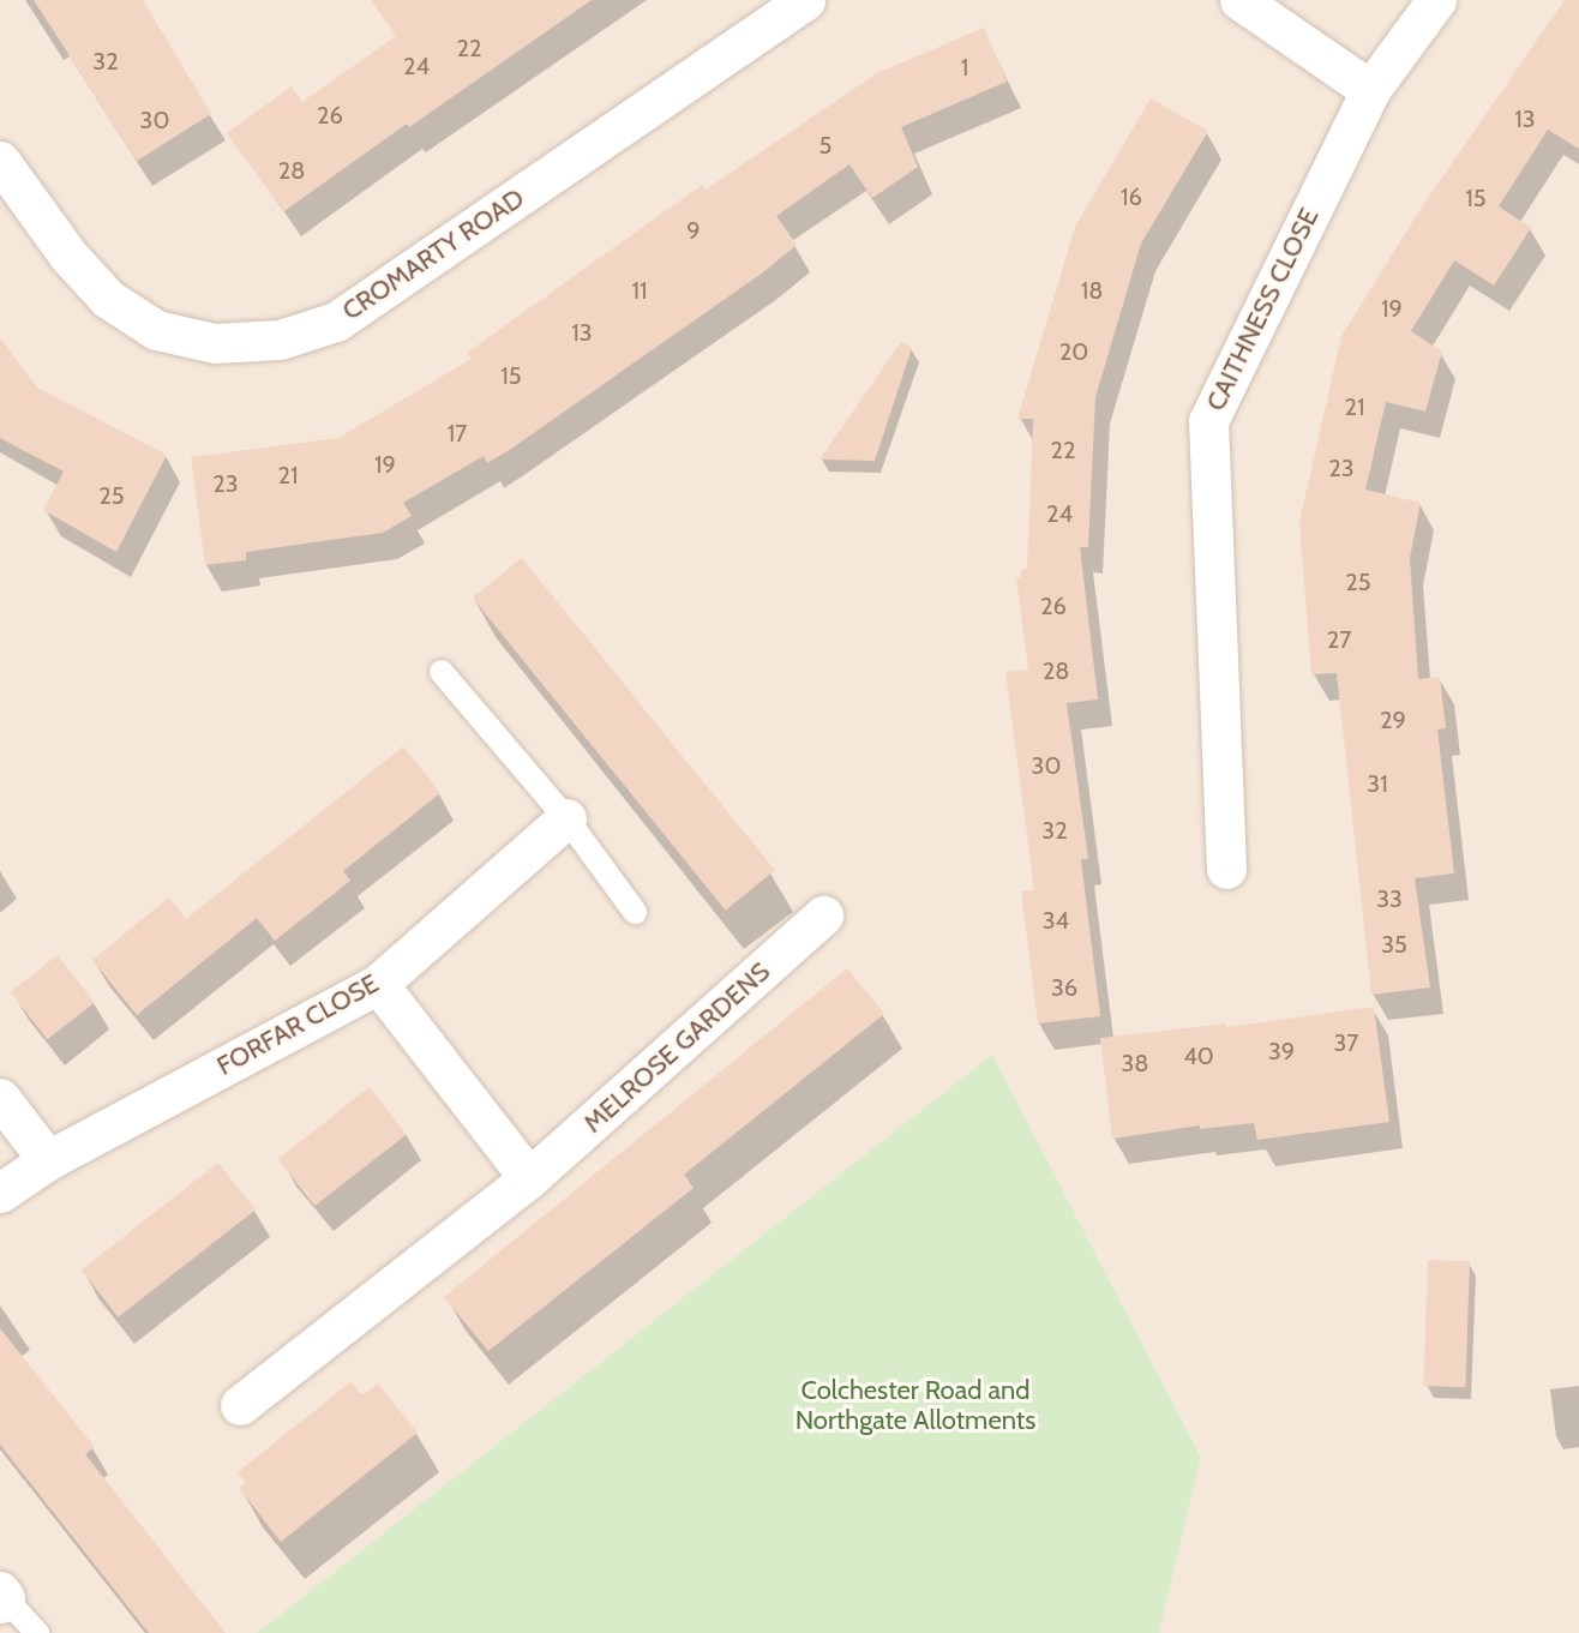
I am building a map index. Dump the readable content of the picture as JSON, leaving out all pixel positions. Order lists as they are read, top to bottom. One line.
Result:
{"streets":{"street":["CROMARTY ROAD","CAITHNESS CLOSE","FORFAR CLOSE","MELROSE GARDENS"]},"parks":["Colchester Road and Northgate Allotments"],"house_numbers":["22","32","24","1","26","13","30","5","28","16","15","9","11","18","19","13","20","15","21","17","22","19","23","21","23","25","24","25","26","27","28","29","30","31","32","33","34","35","36","37","39","40","38"]}
